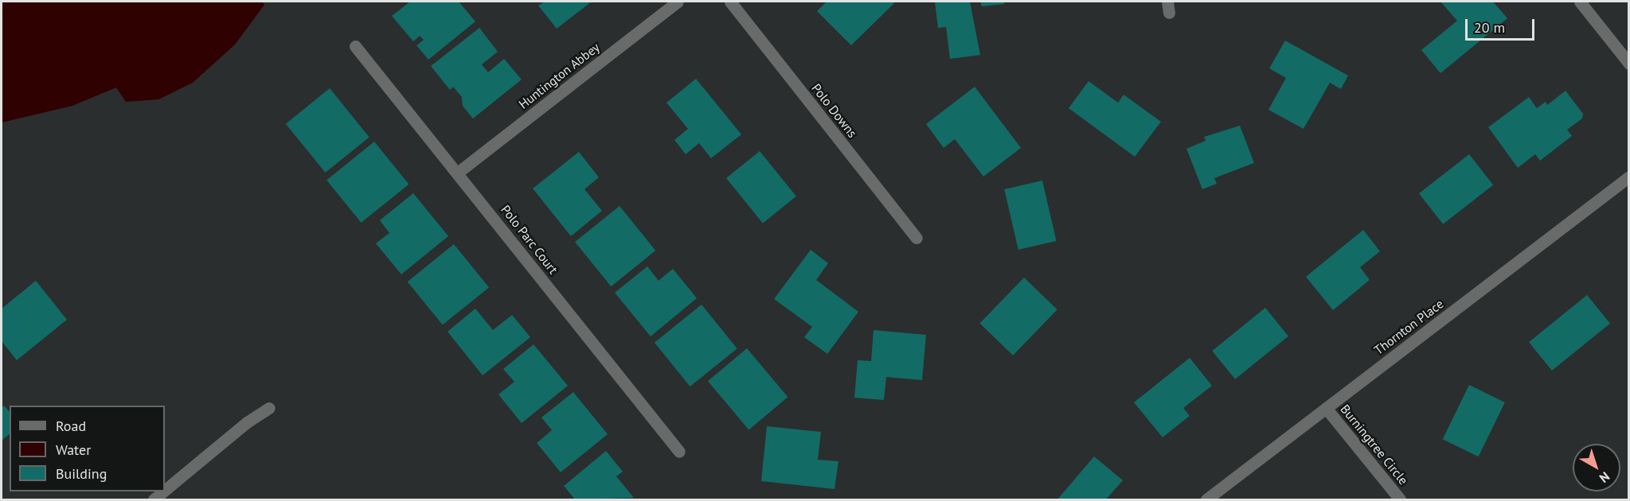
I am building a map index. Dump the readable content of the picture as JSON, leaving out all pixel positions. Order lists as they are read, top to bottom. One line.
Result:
{"streets":{"street":["Huntington Abbey","Polo Downs","Polo Parc Court","Thornton Place","Burningtree Circle"]},"crossings":[["Huntington Abbey","Polo Parc Court"],["Thornton Place","Burningtree Circle"]],"legend":["Road","Water","Building"],"scale_bar":"20 m","north":"bottom right"}
